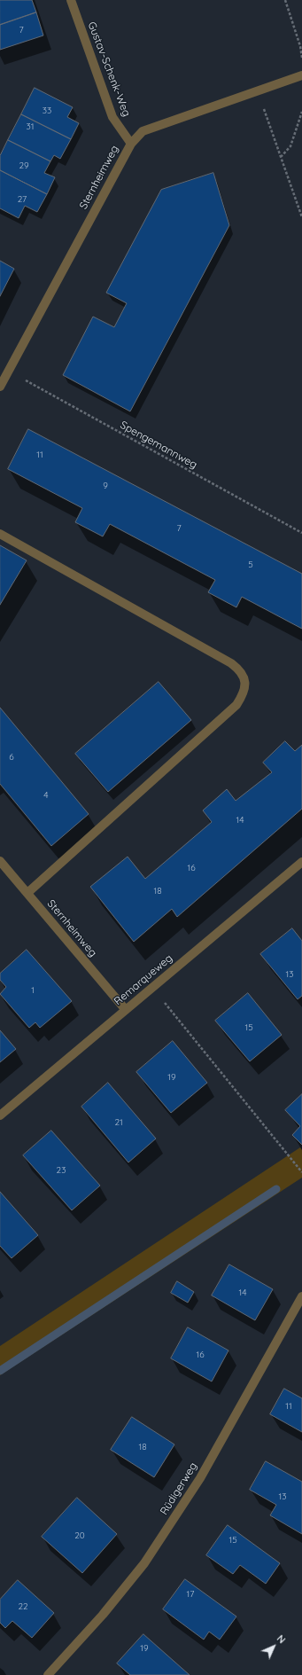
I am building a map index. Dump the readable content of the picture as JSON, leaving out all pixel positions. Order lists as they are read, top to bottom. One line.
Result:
{"streets":{"street":["Gustav-Schenk-Weg","Sternheimweg","Remarqueweg","Rüdigerweg"],"path":["Spengemannweg"]},"crossings":[["Gustav-Schenk-Weg","Sternheimweg"],["Sternheimweg","Spengemannweg"],["Sternheimweg","Remarqueweg"]],"house_numbers":["7","33","31","29","27","11","9","7","5","6","4","14","16","18","13","1","15","19","21","23","14","16","11","18","13","20","15","17","22","19"],"north":"top right"}
